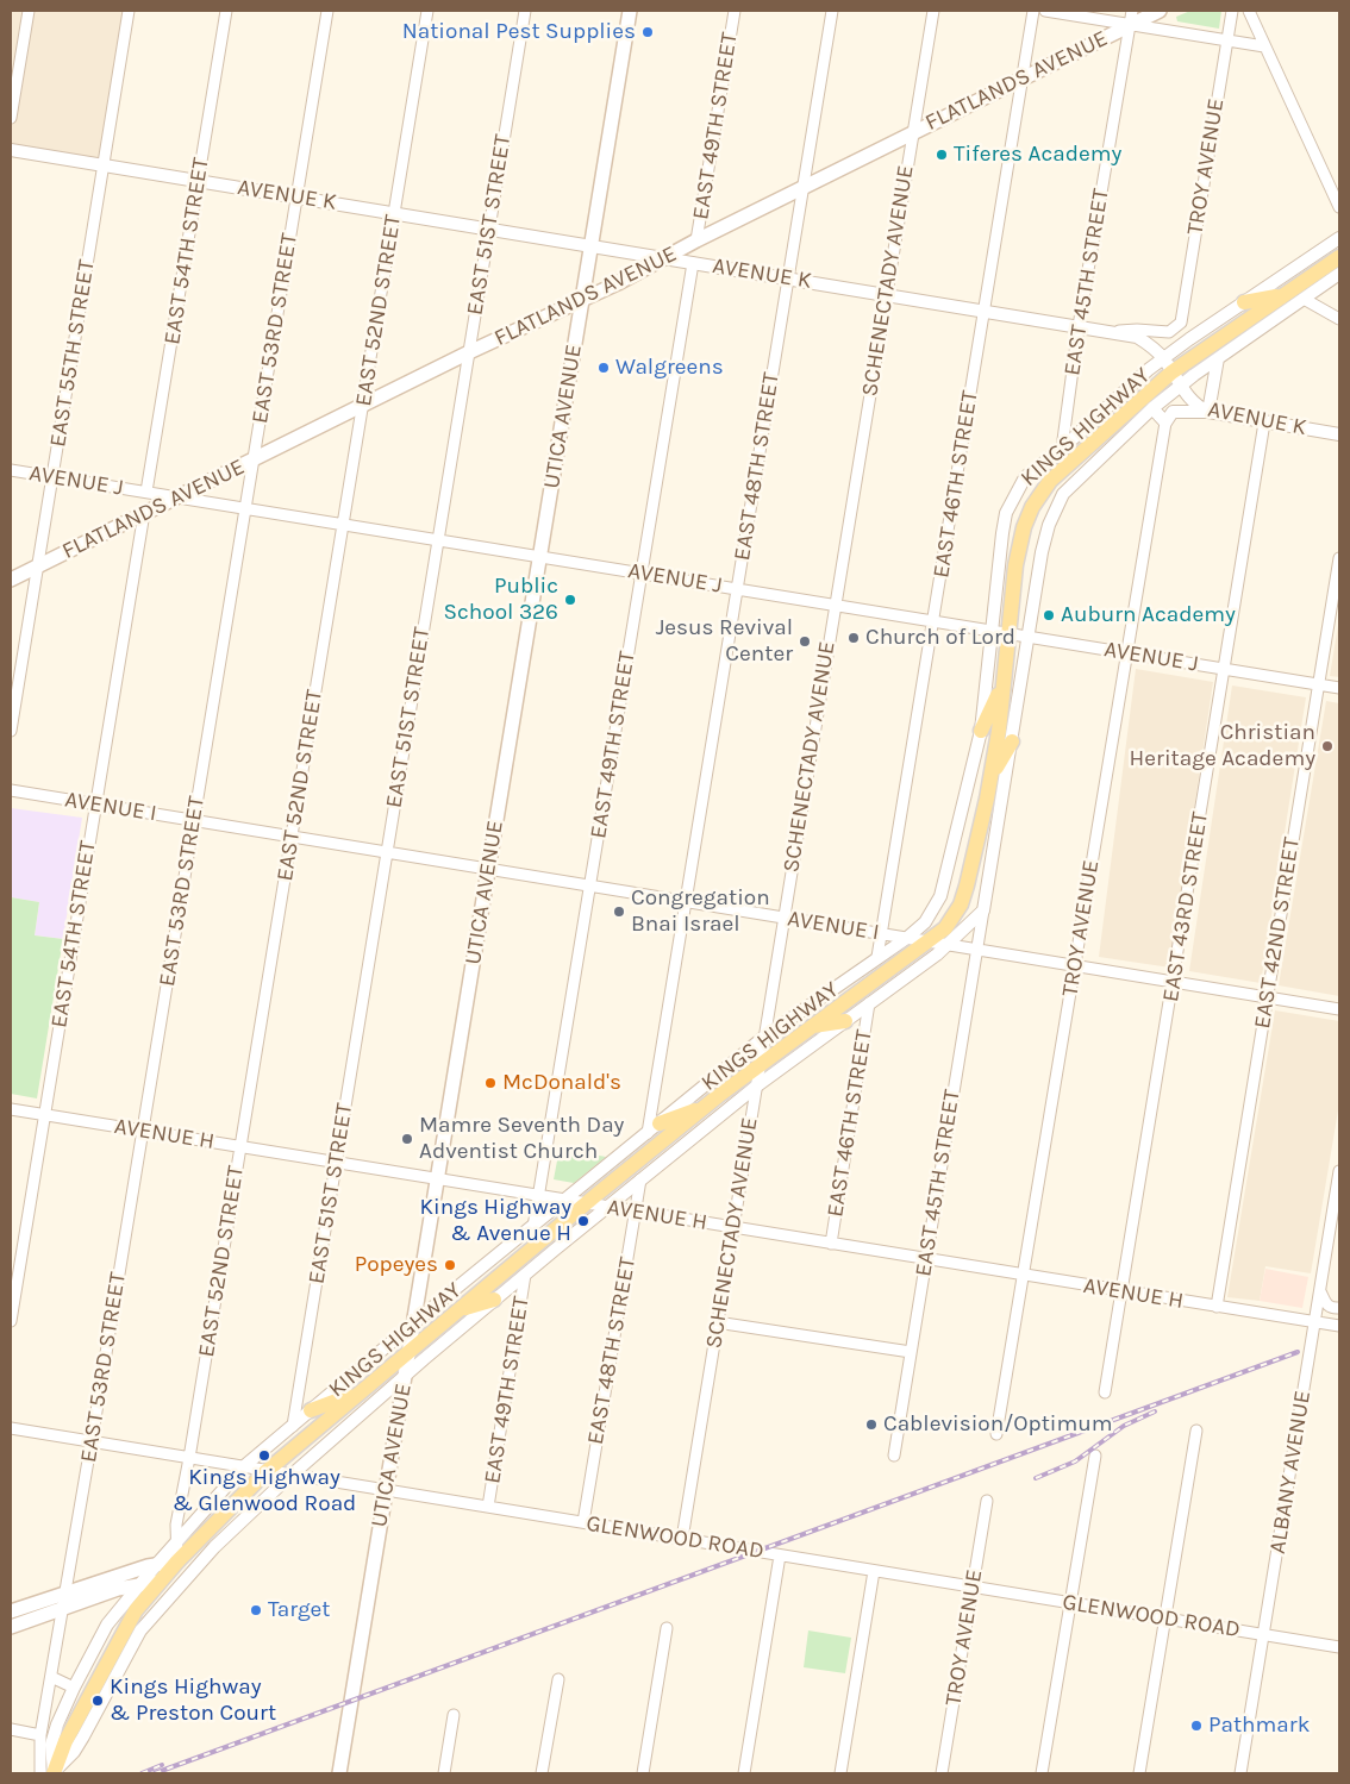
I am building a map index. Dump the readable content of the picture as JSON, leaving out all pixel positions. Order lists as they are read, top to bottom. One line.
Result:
{"streets":{"main road":["FLATLANDS AVENUE","UTICA AVENUE","KINGS HIGHWAY"],"street":["EAST 49TH STREET","TROY AVENUE","AVENUE K","EAST 51ST STREET","EAST 54TH STREET","SCHENECTADY AVENUE","EAST 45TH STREET","EAST 52ND STREET","EAST 53RD STREET","EAST 55TH STREET","EAST 48TH STREET","AVENUE J","EAST 46TH STREET","AVENUE I","EAST 43RD STREET","EAST 42ND STREET","AVENUE H","ALBANY AVENUE","GLENWOOD ROAD"]},"crossings":[["FLATLANDS AVENUE","EAST 49TH STREET"],["FLATLANDS AVENUE","AVENUE K"],["FLATLANDS AVENUE","EAST 51ST STREET"],["FLATLANDS AVENUE","EAST 54TH STREET"],["FLATLANDS AVENUE","SCHENECTADY AVENUE"],["FLATLANDS AVENUE","EAST 45TH STREET"],["FLATLANDS AVENUE","EAST 52ND STREET"],["FLATLANDS AVENUE","EAST 53RD STREET"],["FLATLANDS AVENUE","EAST 55TH STREET"],["FLATLANDS AVENUE","UTICA AVENUE"],["FLATLANDS AVENUE","EAST 48TH STREET"],["FLATLANDS AVENUE","AVENUE J"],["FLATLANDS AVENUE","EAST 46TH STREET"],["EAST 49TH STREET","AVENUE K"],["EAST 49TH STREET","KINGS HIGHWAY"],["EAST 49TH STREET","AVENUE J"],["EAST 49TH STREET","AVENUE I"],["EAST 49TH STREET","AVENUE H"],["EAST 49TH STREET","GLENWOOD ROAD"],["TROY AVENUE","AVENUE K"],["TROY AVENUE","AVENUE J"],["TROY AVENUE","AVENUE I"],["TROY AVENUE","AVENUE H"],["TROY AVENUE","GLENWOOD ROAD"],["AVENUE K","EAST 51ST STREET"],["AVENUE K","EAST 54TH STREET"],["AVENUE K","SCHENECTADY AVENUE"],["AVENUE K","EAST 45TH STREET"],["AVENUE K","EAST 52ND STREET"],["AVENUE K","EAST 53RD STREET"],["AVENUE K","EAST 55TH STREET"],["AVENUE K","UTICA AVENUE"],["AVENUE K","KINGS HIGHWAY"],["AVENUE K","EAST 48TH STREET"],["AVENUE K","EAST 46TH STREET"],["AVENUE K","EAST 43RD STREET"],["EAST 51ST STREET","KINGS HIGHWAY"],["EAST 51ST STREET","AVENUE J"],["EAST 51ST STREET","AVENUE I"],["EAST 51ST STREET","AVENUE H"],["EAST 54TH STREET","AVENUE J"],["EAST 54TH STREET","AVENUE I"],["EAST 54TH STREET","AVENUE H"],["SCHENECTADY AVENUE","KINGS HIGHWAY"],["SCHENECTADY AVENUE","AVENUE J"],["SCHENECTADY AVENUE","AVENUE I"],["SCHENECTADY AVENUE","AVENUE H"],["SCHENECTADY AVENUE","GLENWOOD ROAD"],["EAST 45TH STREET","KINGS HIGHWAY"],["EAST 45TH STREET","AVENUE I"],["EAST 45TH STREET","AVENUE H"],["EAST 52ND STREET","KINGS HIGHWAY"],["EAST 52ND STREET","AVENUE J"],["EAST 52ND STREET","AVENUE I"],["EAST 52ND STREET","AVENUE H"],["EAST 52ND STREET","GLENWOOD ROAD"],["EAST 53RD STREET","KINGS HIGHWAY"],["EAST 53RD STREET","AVENUE J"],["EAST 53RD STREET","AVENUE I"],["EAST 53RD STREET","AVENUE H"],["EAST 53RD STREET","GLENWOOD ROAD"],["EAST 55TH STREET","AVENUE J"],["UTICA AVENUE","KINGS HIGHWAY"],["UTICA AVENUE","AVENUE J"],["UTICA AVENUE","AVENUE I"],["UTICA AVENUE","AVENUE H"],["UTICA AVENUE","GLENWOOD ROAD"],["KINGS HIGHWAY","EAST 48TH STREET"],["KINGS HIGHWAY","AVENUE J"],["KINGS HIGHWAY","EAST 46TH STREET"],["KINGS HIGHWAY","AVENUE I"],["KINGS HIGHWAY","AVENUE H"],["KINGS HIGHWAY","GLENWOOD ROAD"],["EAST 48TH STREET","AVENUE J"],["EAST 48TH STREET","AVENUE I"],["EAST 48TH STREET","AVENUE H"],["EAST 48TH STREET","GLENWOOD ROAD"],["AVENUE J","EAST 46TH STREET"],["AVENUE J","EAST 43RD STREET"],["AVENUE J","EAST 42ND STREET"],["EAST 46TH STREET","AVENUE I"],["EAST 46TH STREET","AVENUE H"],["AVENUE I","EAST 43RD STREET"],["AVENUE I","EAST 42ND STREET"],["EAST 43RD STREET","AVENUE H"],["EAST 42ND STREET","AVENUE H"],["AVENUE H","ALBANY AVENUE"],["ALBANY AVENUE","GLENWOOD ROAD"]],"places":["National Pest Supplies","Tiferes Academy","Walgreens","Public School 326","Auburn Academy","Church of Lord","Jesus Revival Center","Christian Heritage Academy","Congregation Bnai Israel","McDonald's","Mamre Seventh Day Adventist Church","Kings Highway & Avenue H","Popeyes","Cablevision/Optimum","Kings Highway & Glenwood Road","Target","Kings Highway & Preston Court","Pathmark"]}
